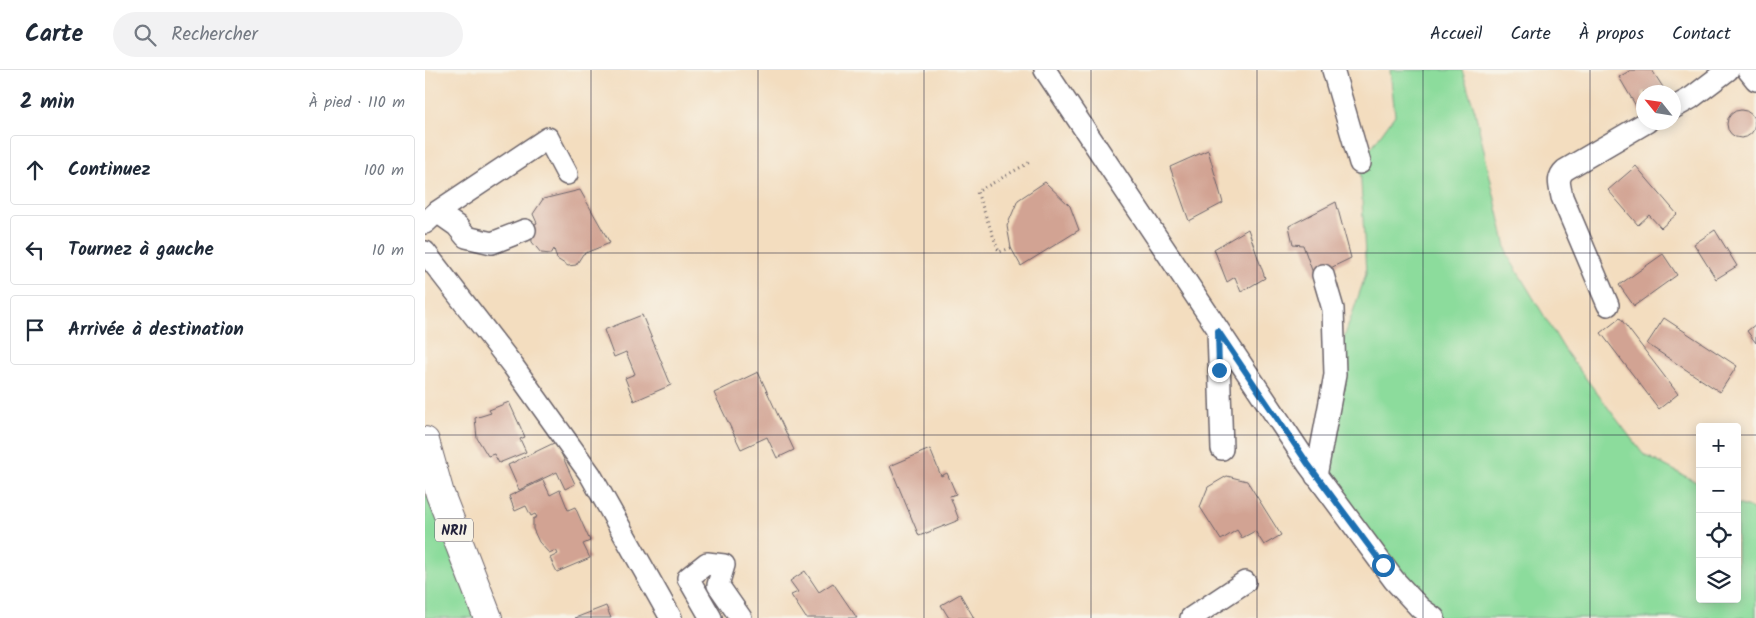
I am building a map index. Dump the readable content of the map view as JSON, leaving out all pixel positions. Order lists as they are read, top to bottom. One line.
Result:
{"streets":{"highway":["NR11"]},"north":"top left","page":{"header":"Carte","search":"Rechercher","nav":["Accueil","Carte","À propos","Contact"],"heading":["2 min","À pied · 110 m"],"list":[["Continuez","100 m"],["Tournez à gauche","10 m"],"Arrivée à destination"],"map_buttons":["+","−"]}}
